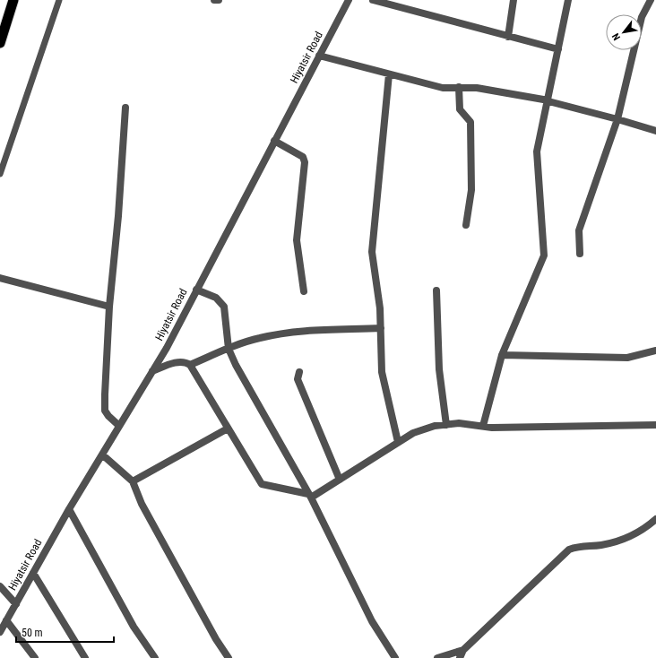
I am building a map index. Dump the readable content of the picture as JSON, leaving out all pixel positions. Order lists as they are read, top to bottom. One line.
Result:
{"streets":{"street":["Hiyatsir Road"]},"scale_bar":"50 m","north":"bottom left"}
